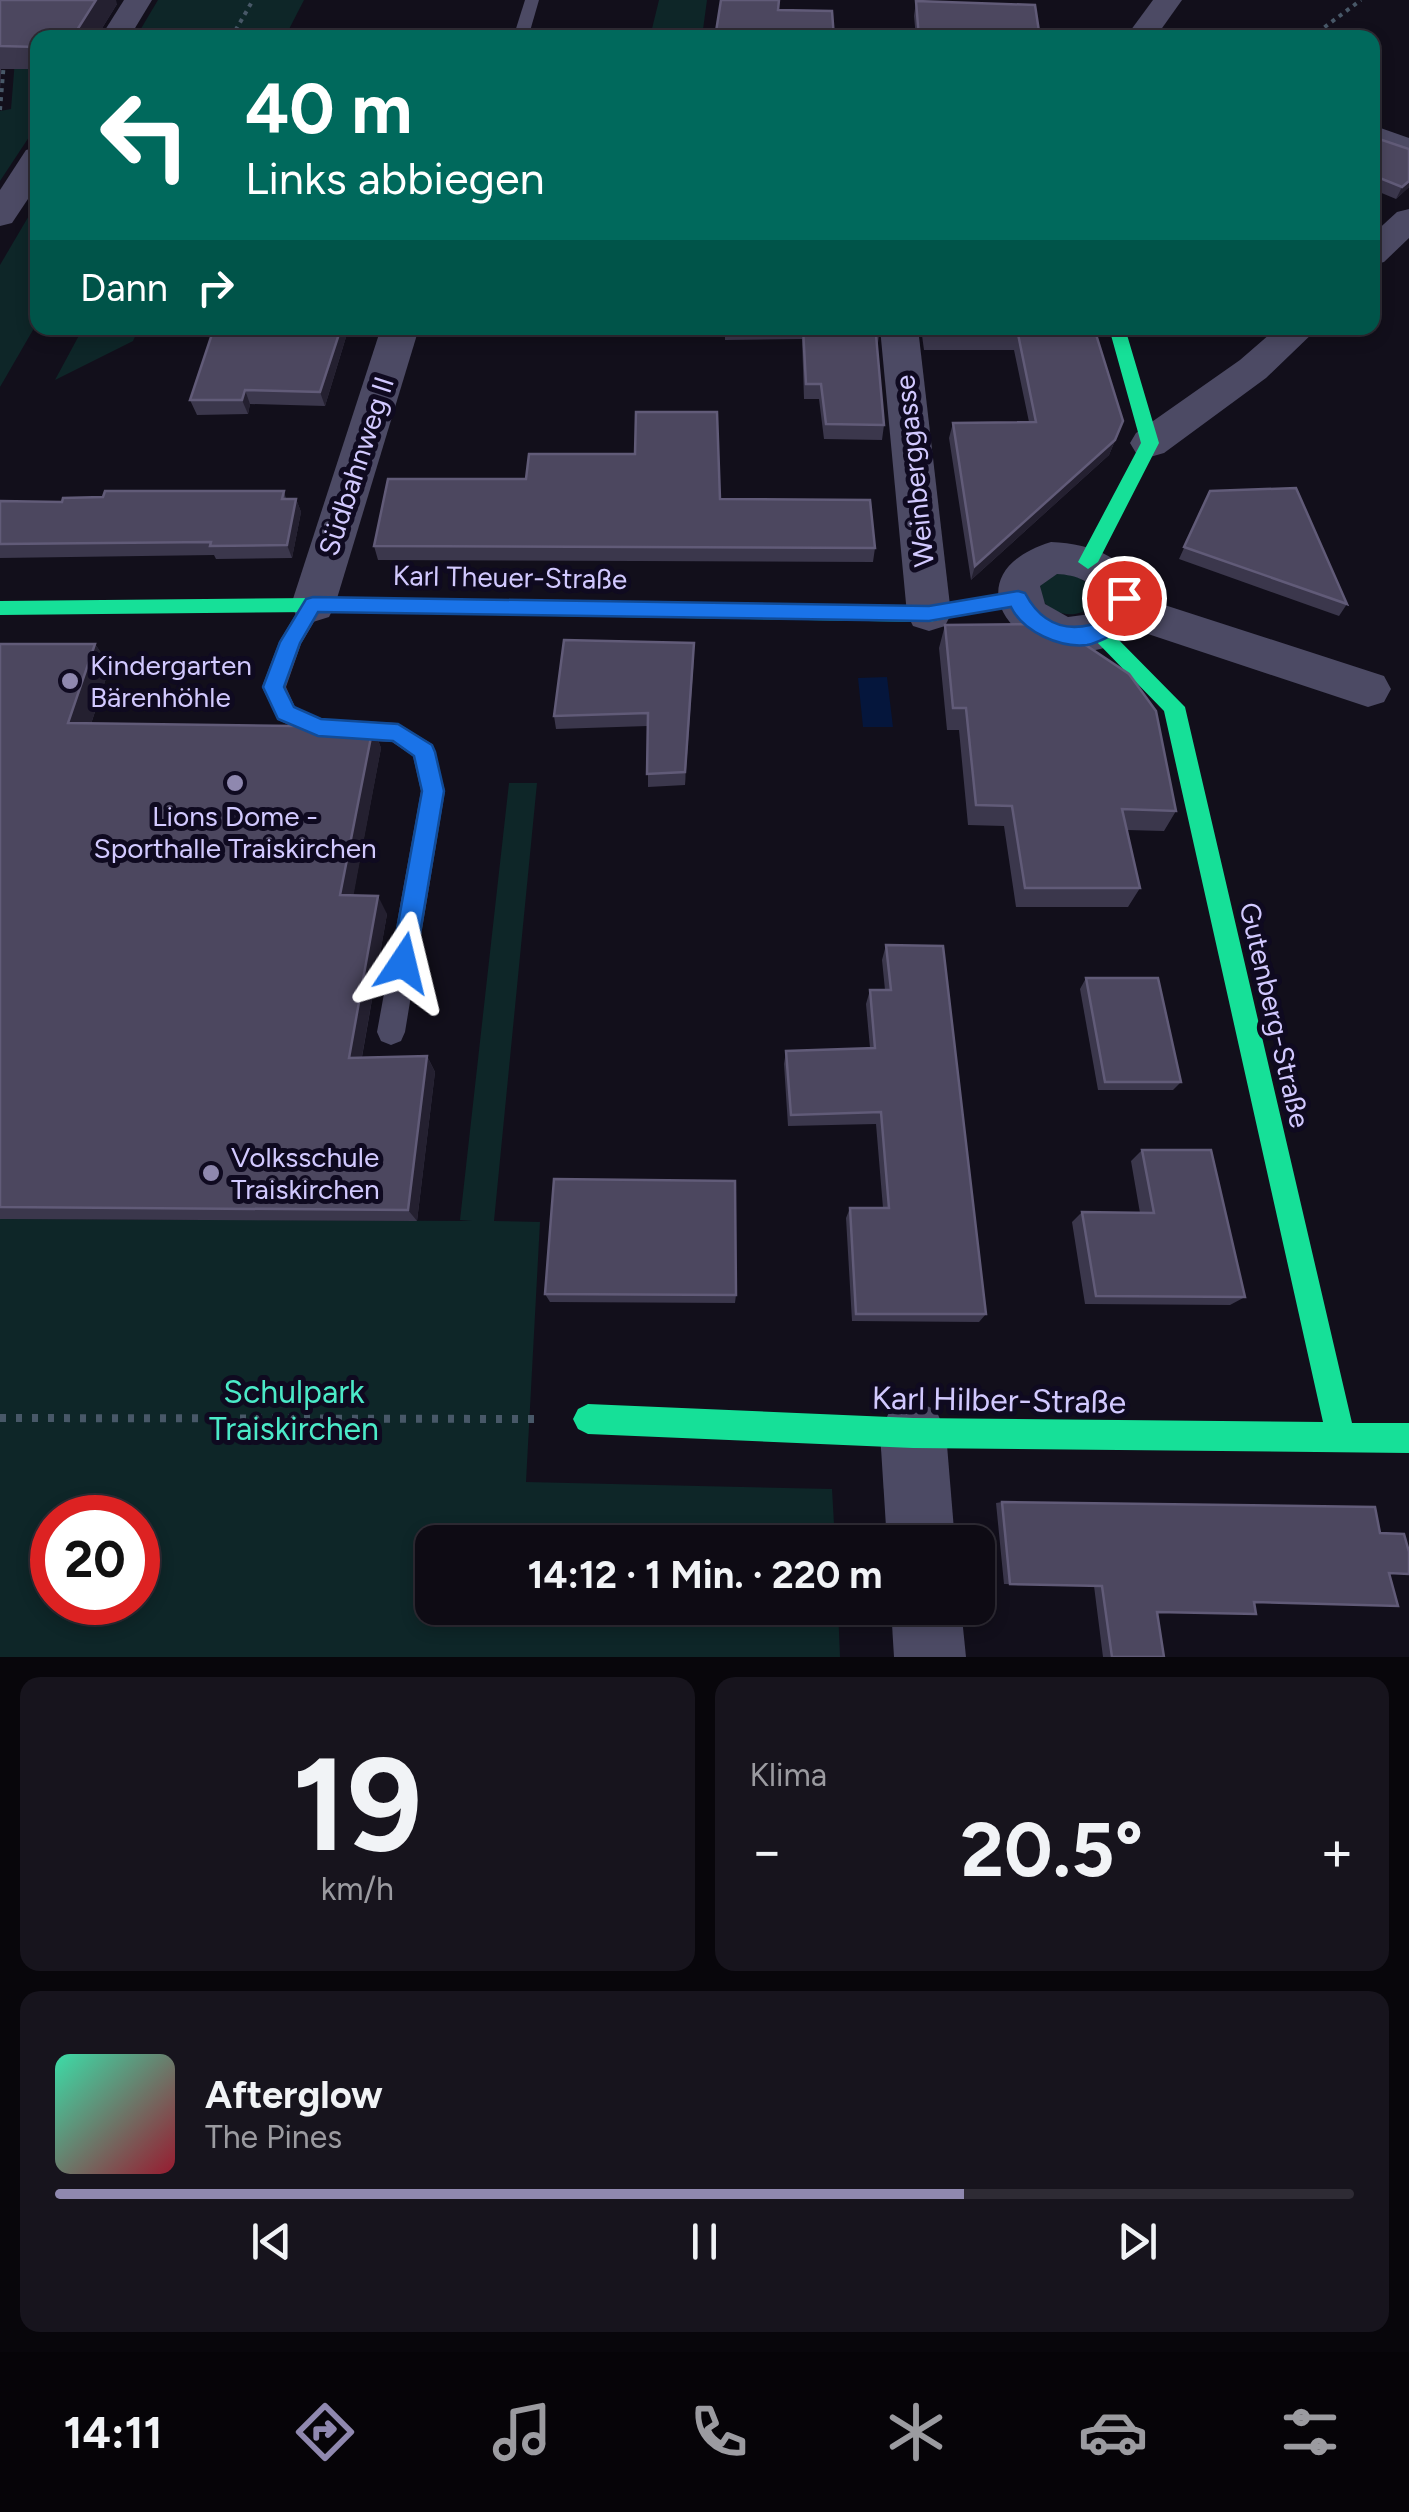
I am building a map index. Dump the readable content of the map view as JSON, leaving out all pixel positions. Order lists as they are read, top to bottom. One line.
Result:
{"streets":{"street":["Südbahnweg II","Weinberggasse","Karl Theuer-Straße","Gutenberg-Straße","Karl Hilber-Straße"]},"crossings":[["Südbahnweg II","Karl Theuer-Straße"],["Weinberggasse","Karl Theuer-Straße"],["Karl Theuer-Straße","Gutenberg-Straße"],["Gutenberg-Straße","Karl Hilber-Straße"]],"parks":["Schulpark Traiskirchen"],"places":["Kindergarten Bärenhöhle","Lions Dome - Sporthalle Traiskirchen","Volksschule Traiskirchen"],"page":{"turn":["40 m","Links abbiegen"],"then":"Dann","limit":"20","trip":"14:12 · 1 Min. · 220 m","tile":[["19","km/h"],"Klima"],"heat":["−","20.5°","+"],"song":["Afterglow","The Pines"],"tabs":"14:11"}}
